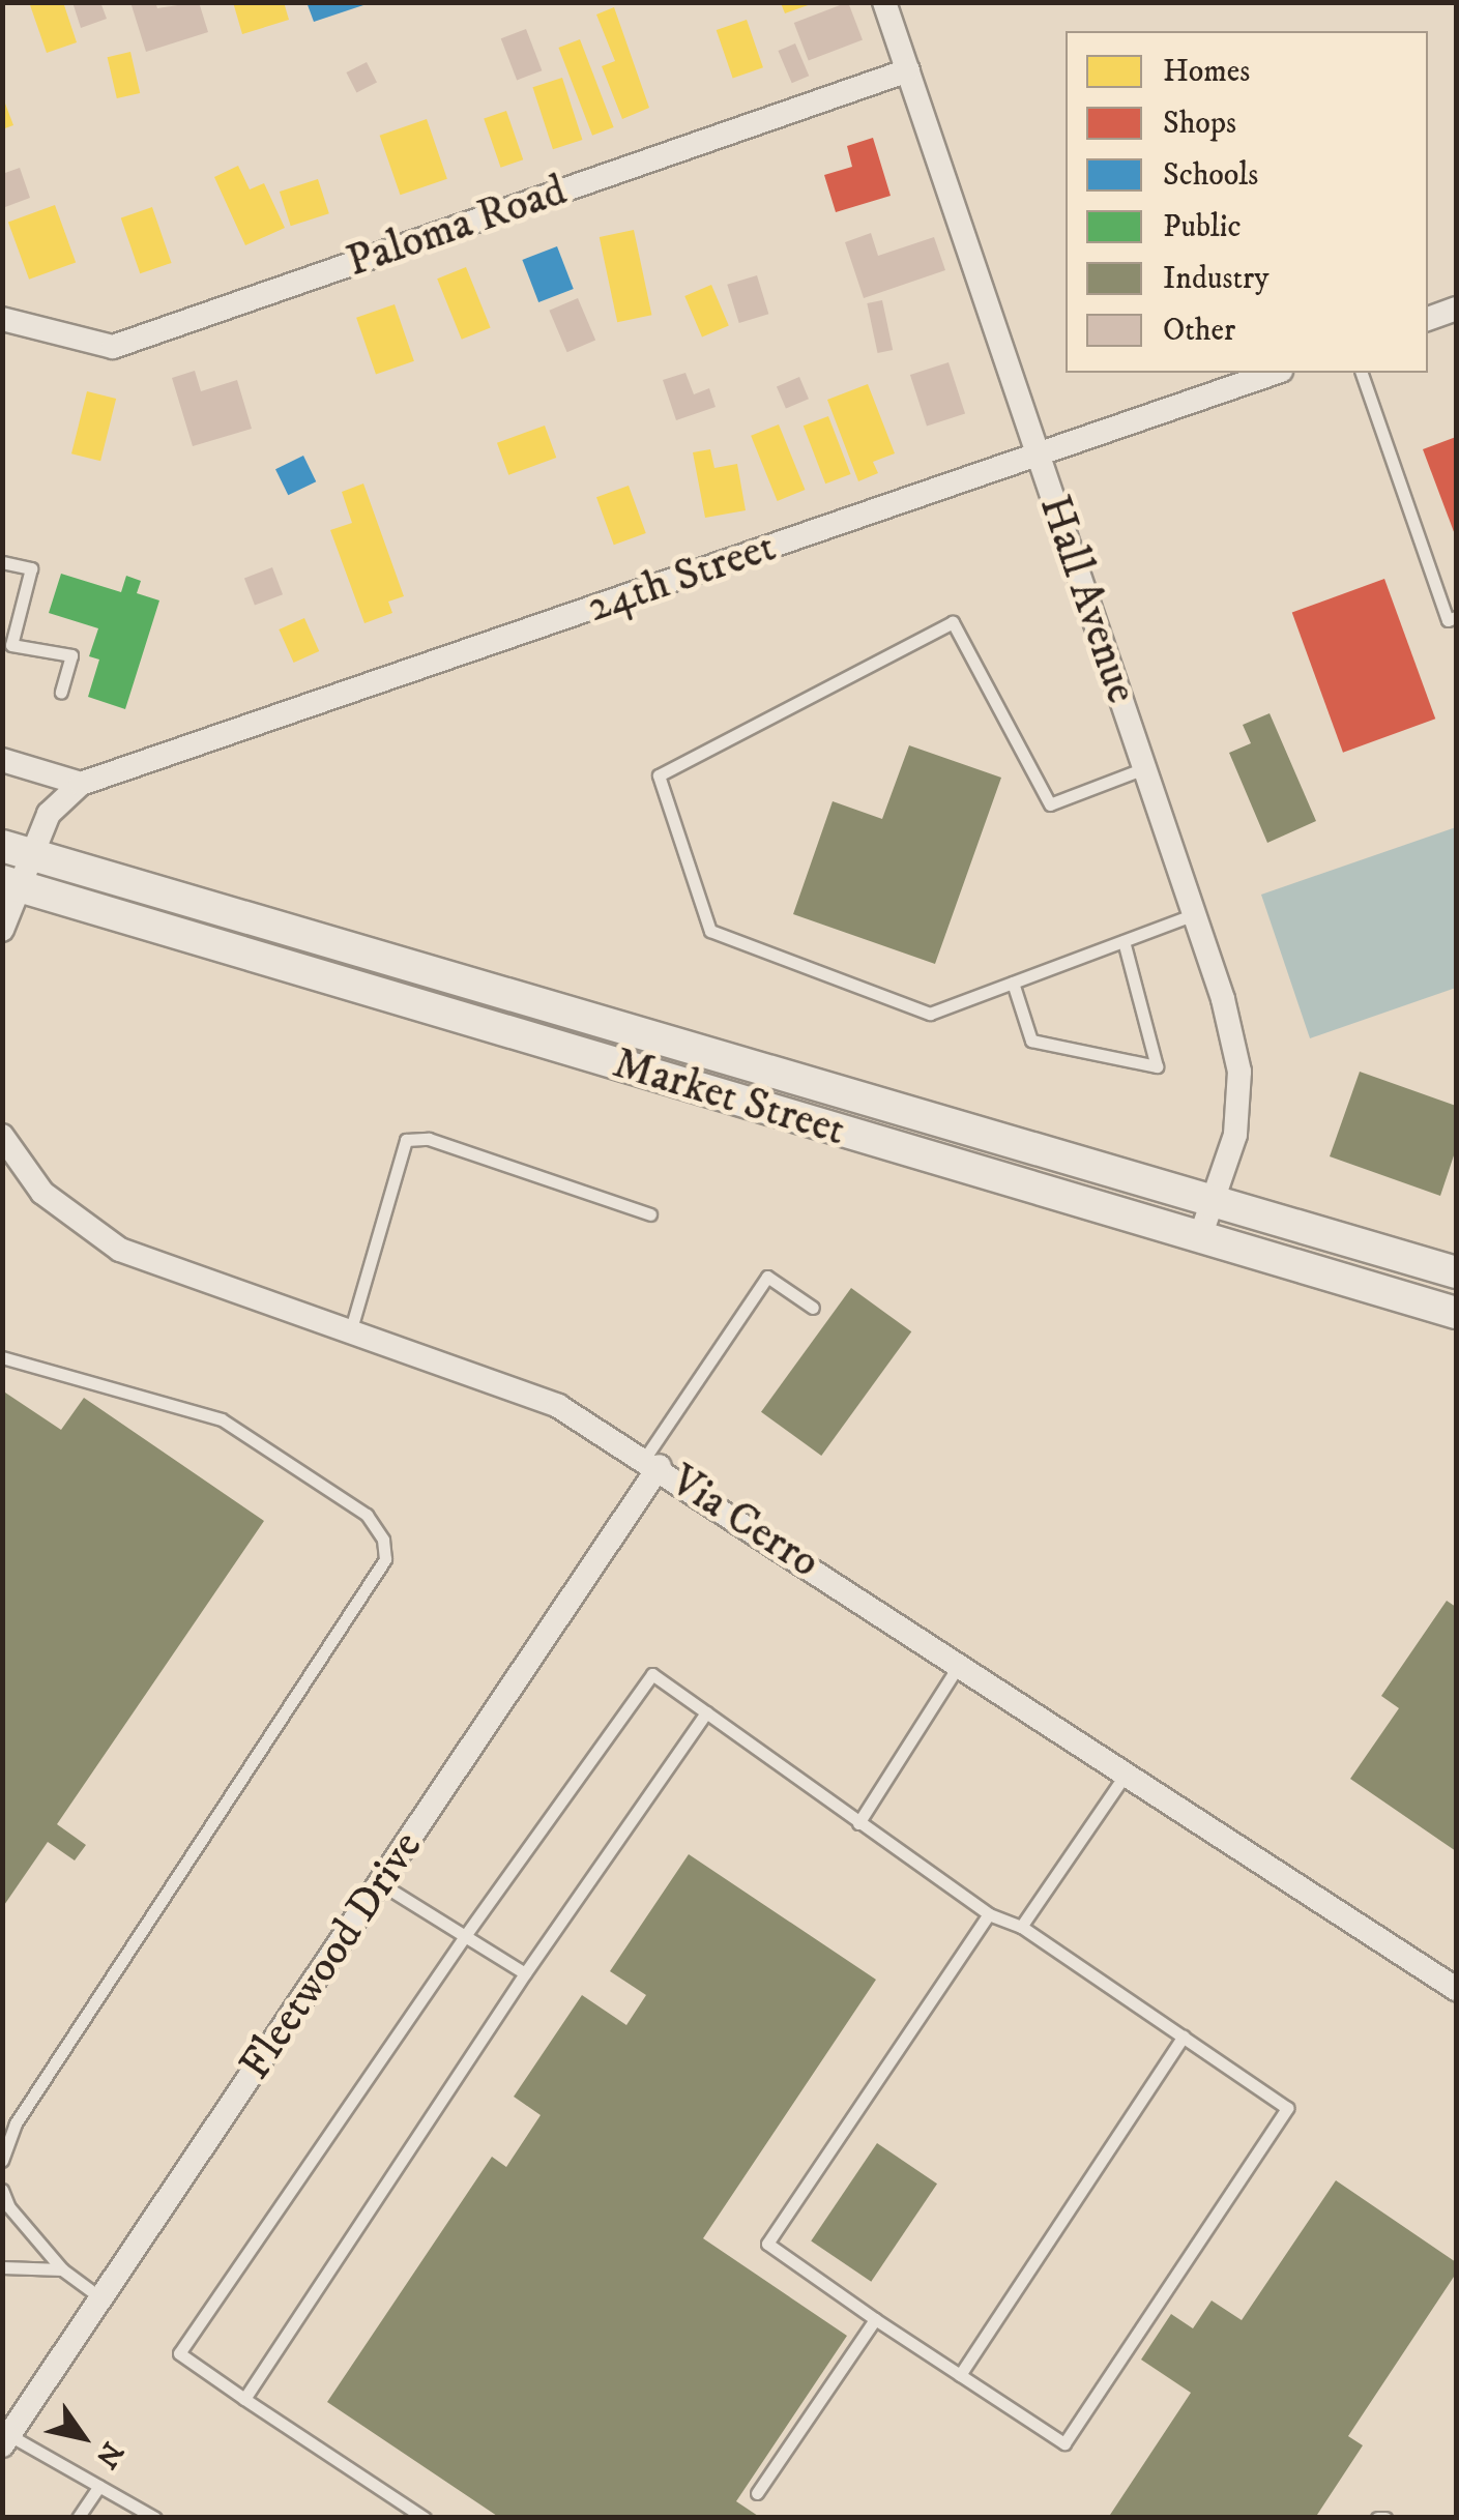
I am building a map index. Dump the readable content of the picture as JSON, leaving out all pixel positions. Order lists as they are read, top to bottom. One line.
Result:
{"streets":{"main road":["Market Street"],"street":["Paloma Road","24th Street","Hall Avenue","Via Cerro","Fleetwood Drive"]},"crossings":[["Paloma Road","Hall Avenue"],["24th Street","Hall Avenue"],["24th Street","Market Street"],["Hall Avenue","Market Street"],["Via Cerro","Fleetwood Drive"]],"legend":["Homes","Shops","Schools","Public","Industry","Other"],"north":"bottom right"}
